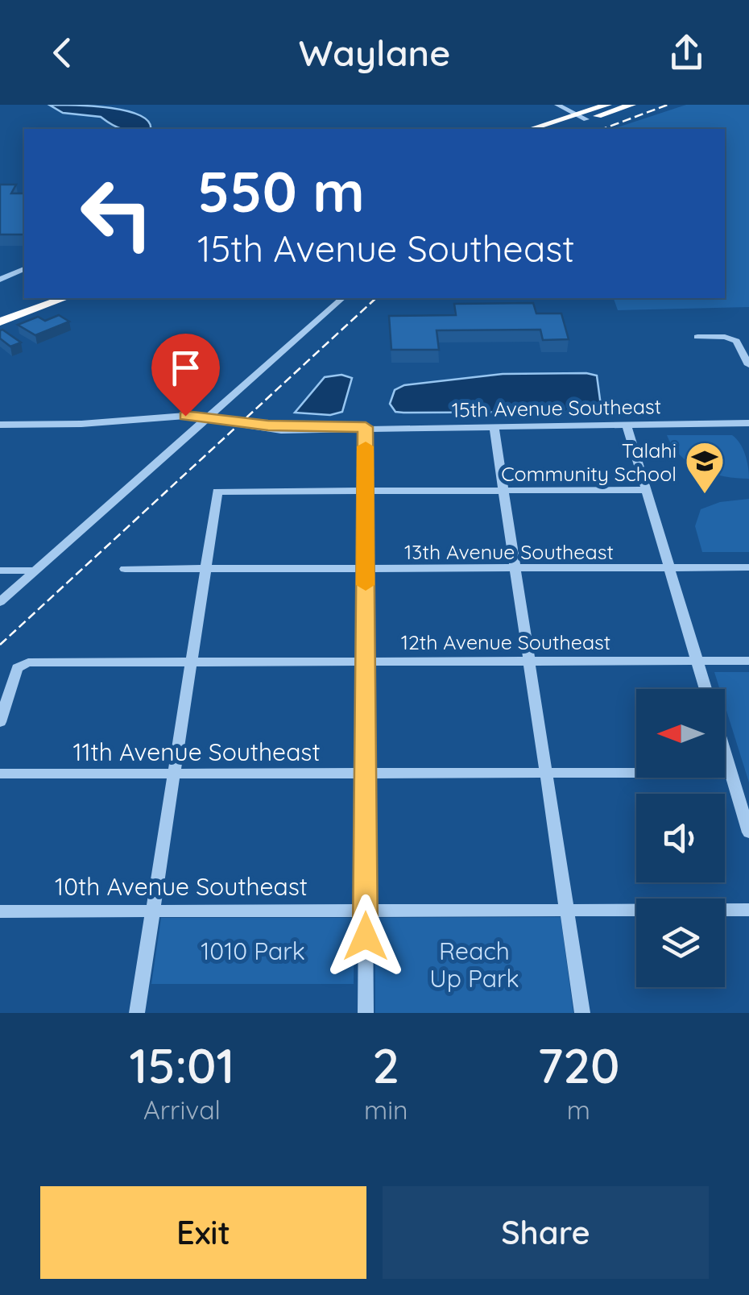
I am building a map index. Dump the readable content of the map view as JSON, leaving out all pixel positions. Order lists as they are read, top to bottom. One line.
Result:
{"streets":{"street":["15th Avenue Southeast","13th Avenue Southeast","12th Avenue Southeast","11th Avenue Southeast","10th Avenue Southeast"]},"parks":["1010 Park","Reach Up Park"],"places":{"school or university":["Talahi Community School"]},"north":"left","page":{"header":"Waylane","turn":["550 m","15th Avenue Southeast"],"eta":["15:01","Arrival","2","min","720","m"],"buttons":["Exit","Share"]}}
